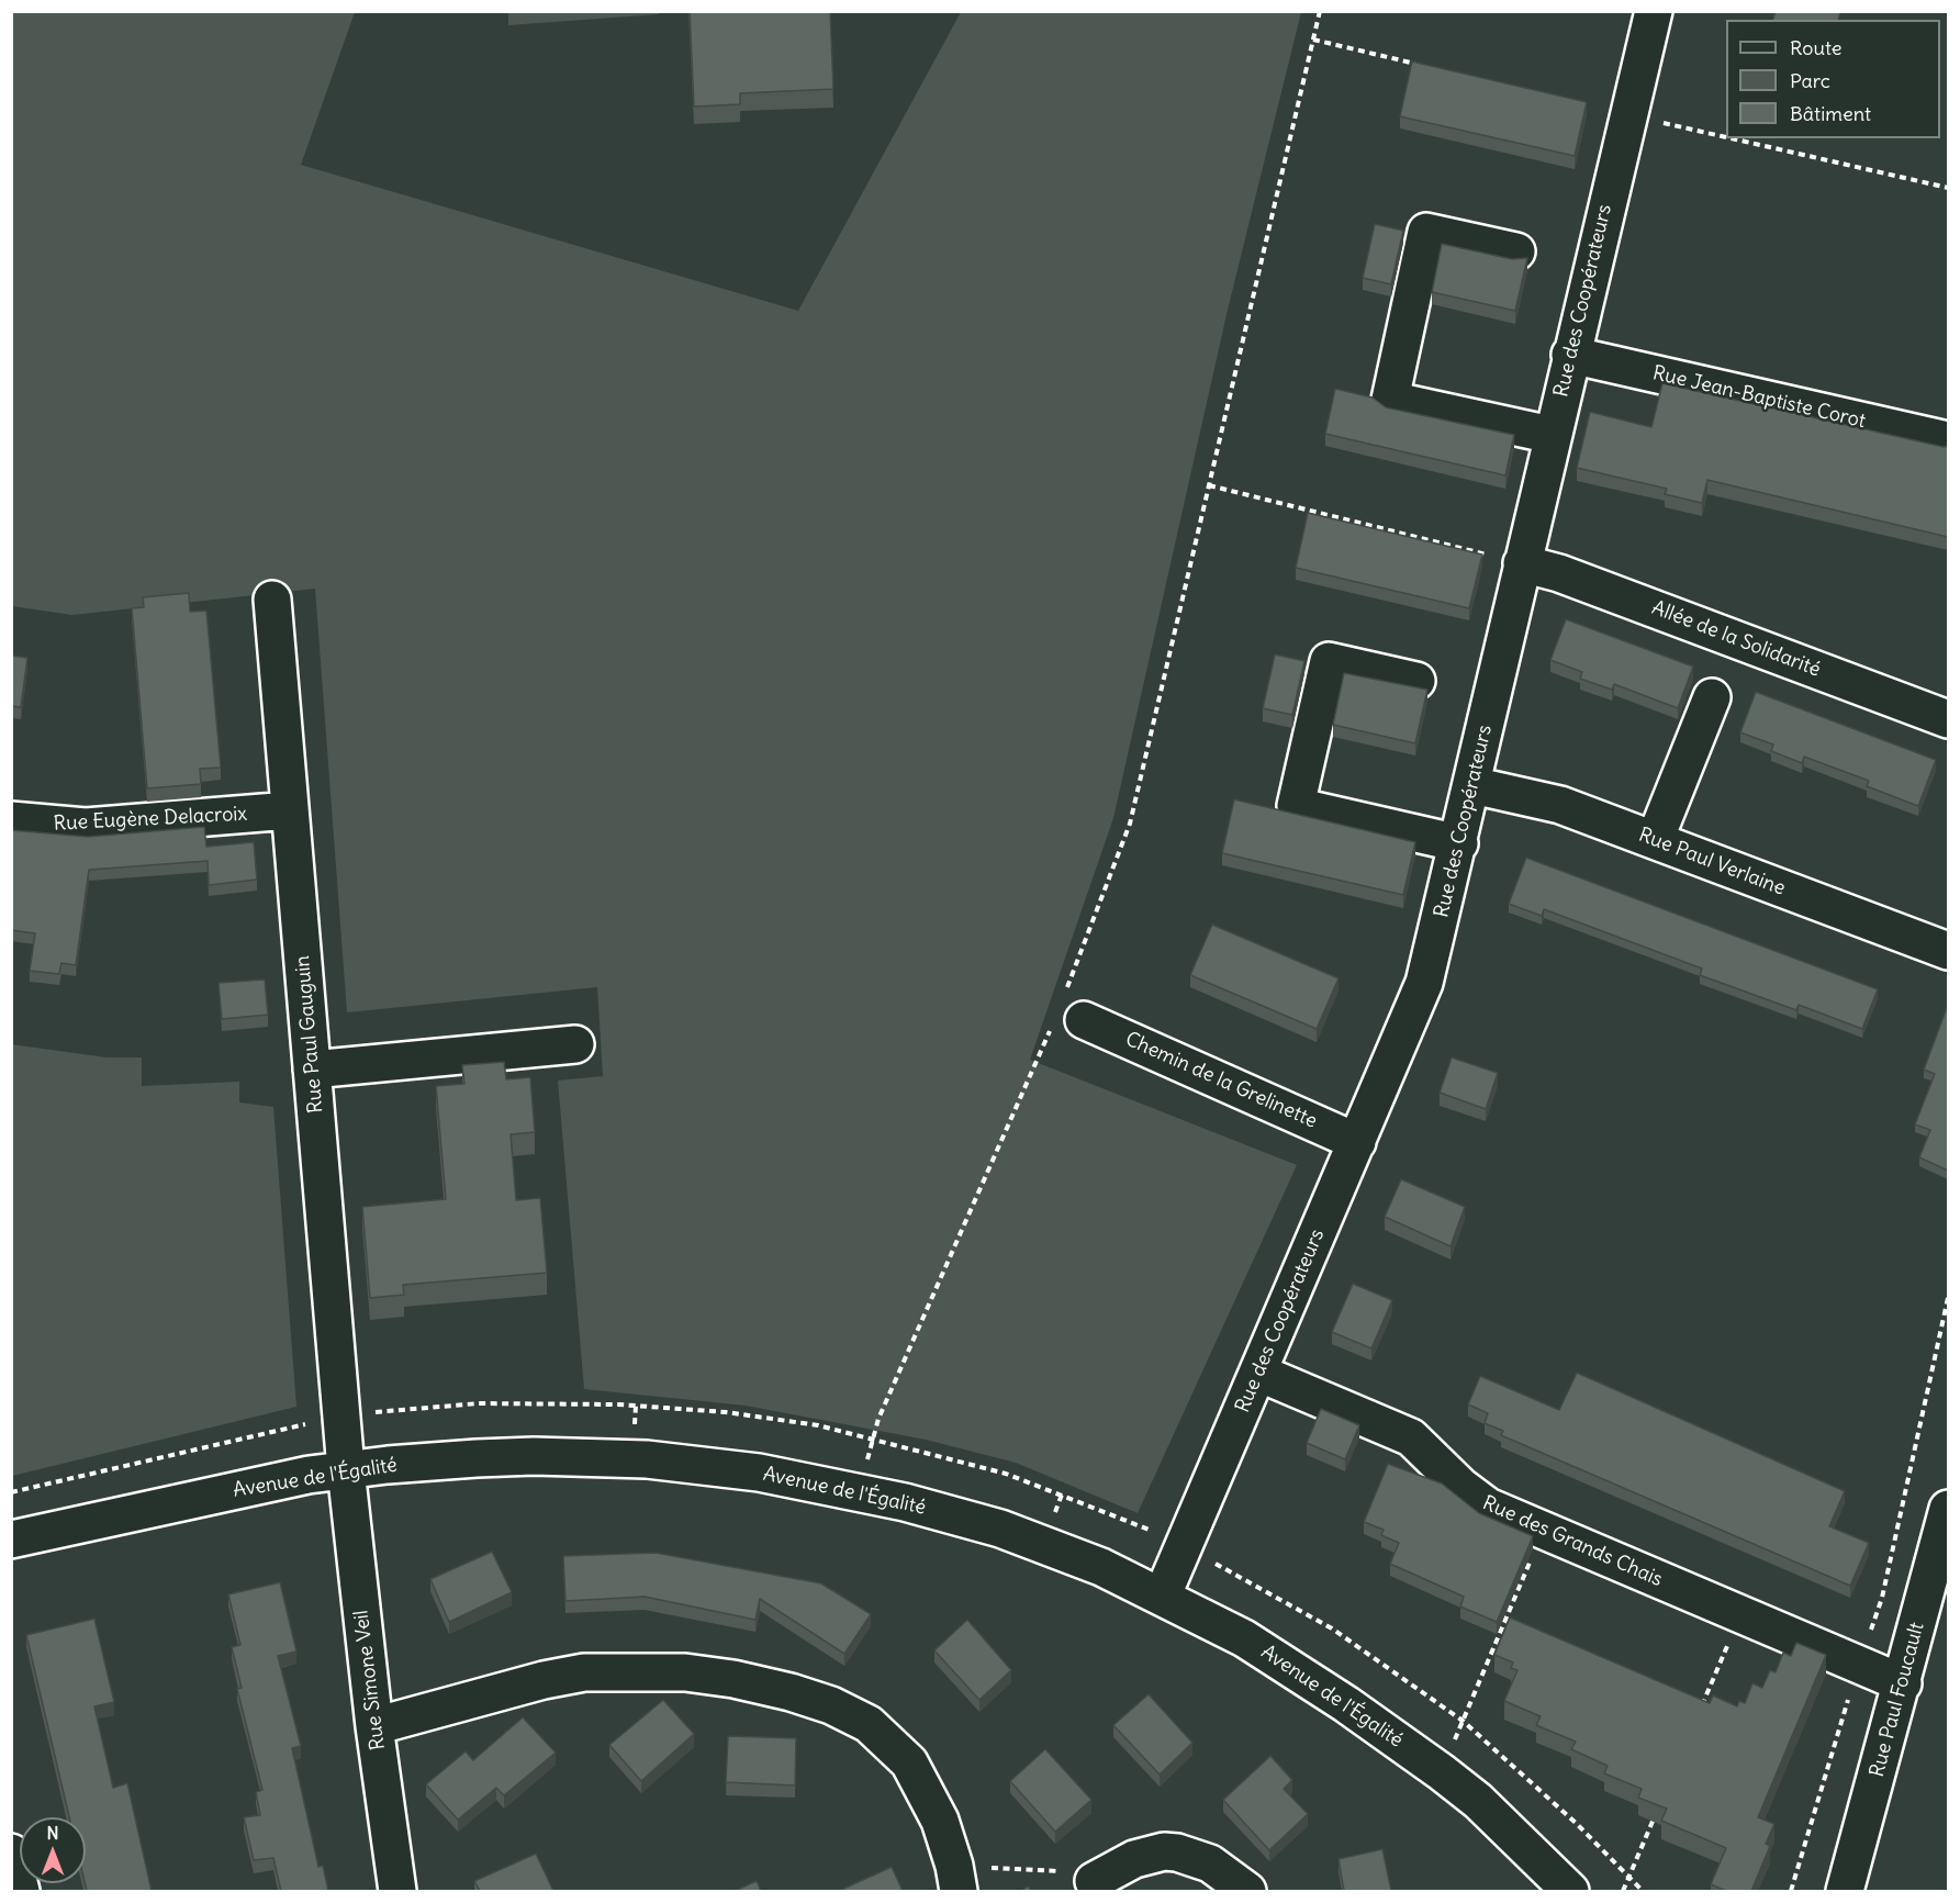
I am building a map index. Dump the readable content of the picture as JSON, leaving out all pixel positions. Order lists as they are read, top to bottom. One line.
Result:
{"streets":{"street":["Rue des Coopérateurs","Rue Jean-Baptiste Corot","Allée de la Solidarité","Rue Eugène Delacroix","Rue Paul Verlaine","Rue Paul Gauguin","Chemin de la Grelinette","Avenue de l'Égalité","Rue des Grands Chais","Rue Simone Veil","Rue Paul Foucault"]},"crossings":[["Rue des Coopérateurs","Rue Jean-Baptiste Corot"],["Rue des Coopérateurs","Allée de la Solidarité"],["Rue des Coopérateurs","Rue Paul Verlaine"],["Rue des Coopérateurs","Chemin de la Grelinette"],["Rue des Coopérateurs","Avenue de l'Égalité"],["Rue des Coopérateurs","Rue des Grands Chais"],["Rue Eugène Delacroix","Rue Paul Gauguin"],["Rue Paul Gauguin","Avenue de l'Égalité"],["Rue Paul Gauguin","Rue Simone Veil"],["Avenue de l'Égalité","Rue Simone Veil"],["Rue des Grands Chais","Rue Paul Foucault"]],"legend":["Route","Parc","Bâtiment"],"north":"top"}
